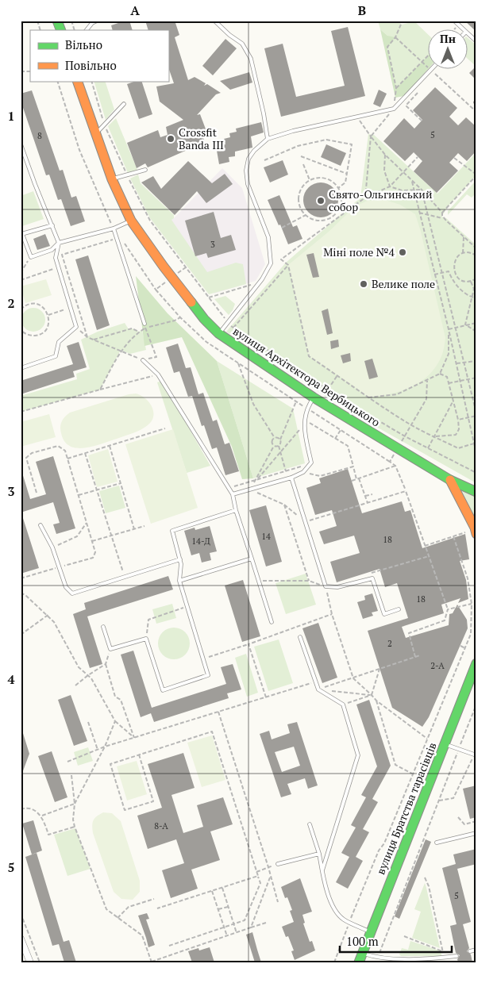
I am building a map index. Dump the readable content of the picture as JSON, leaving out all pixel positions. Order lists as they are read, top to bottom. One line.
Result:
{"streets":{"street":["вулиця Архітектора Вербицького","вулиця Братства тарасівців"]},"places":["Crossfit Banda III","Свято-Ольгинський собор","Міні поле №4","Велике поле"],"house_numbers":["5","8","3","14","18","14-Д","18","2","2-А","8-А","5"],"legend":["Вільно","Повільно"],"scale_bar":"100 m","north":"top","grid":{"columns":["A","B"],"rows":["1","2","3","4","5"]}}
